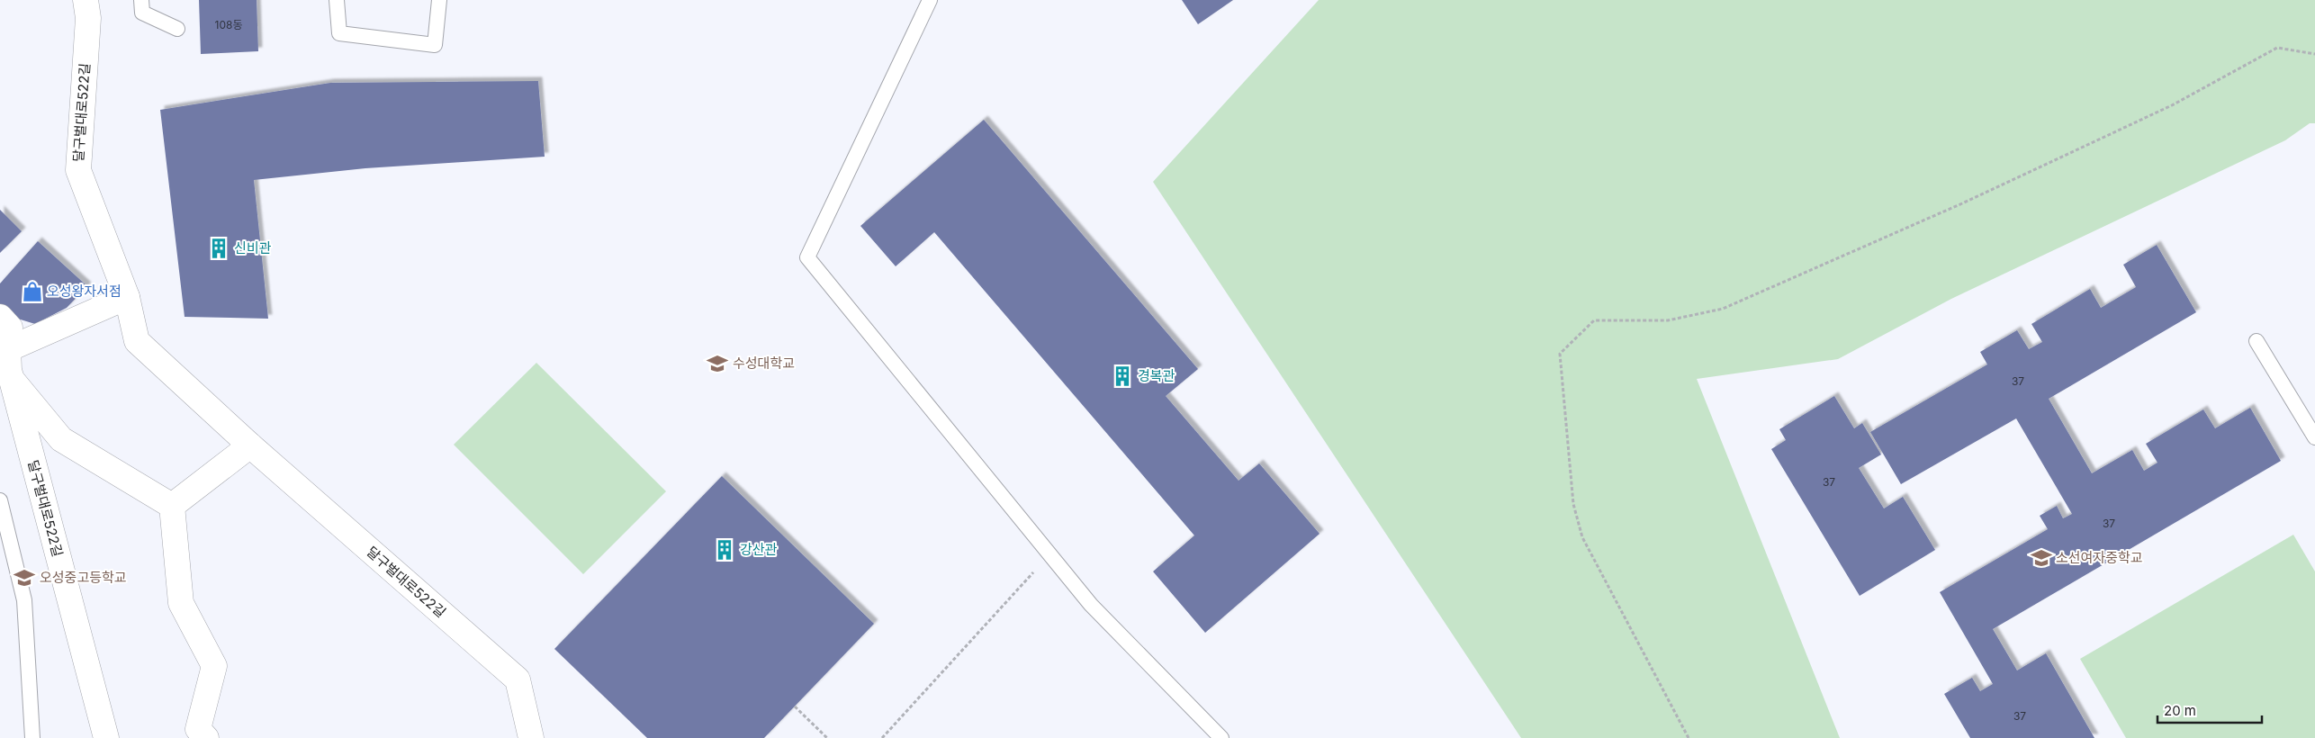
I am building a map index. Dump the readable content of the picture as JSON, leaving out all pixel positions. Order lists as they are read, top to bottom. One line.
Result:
{"streets":{"street":["달구벌대로522길"]},"places":{"building":["신비관","경복관","강산관"],"shop":["오성왕자서점"],"school or university":["수성대학교","소선여자중학교","오성중고등학교"]},"house_numbers":["108동","37","37","37","37"],"scale_bar":"20 m"}
